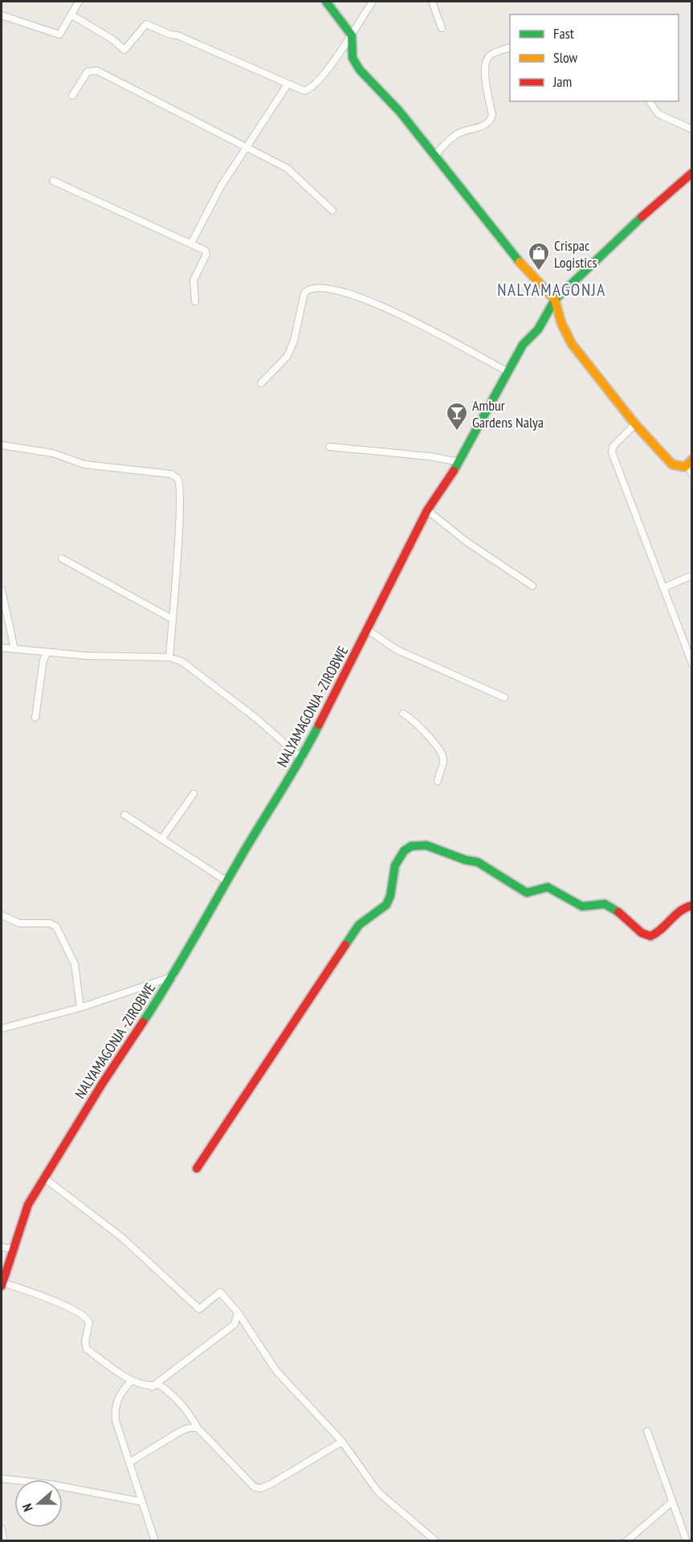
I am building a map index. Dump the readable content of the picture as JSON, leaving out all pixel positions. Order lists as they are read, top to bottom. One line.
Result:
{"streets":{"street":["NALYAMAGONJA -ZIROBWE"]},"districts":["NALYAMAGONJA"],"places":{"shop":["Crispac Logistics"],"bar":["Ambur Gardens Nalya"]},"legend":["Fast","Slow","Jam"],"north":"left"}
